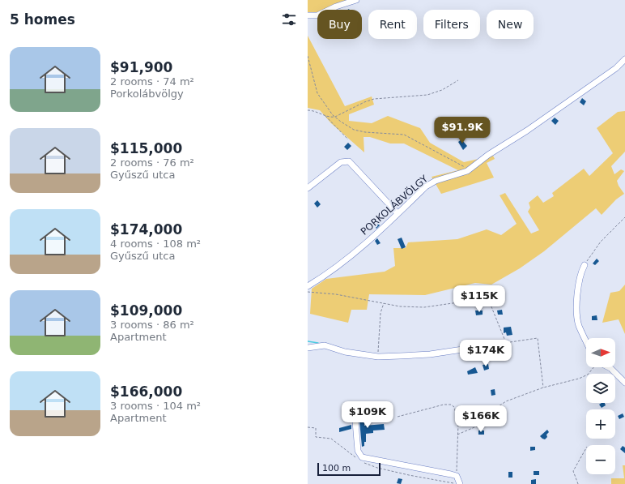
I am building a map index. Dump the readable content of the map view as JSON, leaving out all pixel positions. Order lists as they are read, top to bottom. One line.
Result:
{"streets":{"street":["PORKOLÁBVÖLGY"]},"scale_bar":"100 m","north":"right","page":{"heading":"5 homes","chip":["Buy","Rent","Filters","New"],"list":[{"name":"$91,900","note":"2 rooms · 74 m² · Porkolábvölgy"},{"name":"$115,000","note":"2 rooms · 76 m² · Gyűszű utca"},{"name":"$174,000","note":"4 rooms · 108 m² · Gyűszű utca"},{"name":"$109,000","note":"3 rooms · 86 m² · Apartment"},{"name":"$166,000","note":"3 rooms · 104 m² · Apartment"}],"price":["$91.9K","$115K","$174K","$109K","$166K"],"map_buttons":["+","−"],"scale":"100 m"}}
